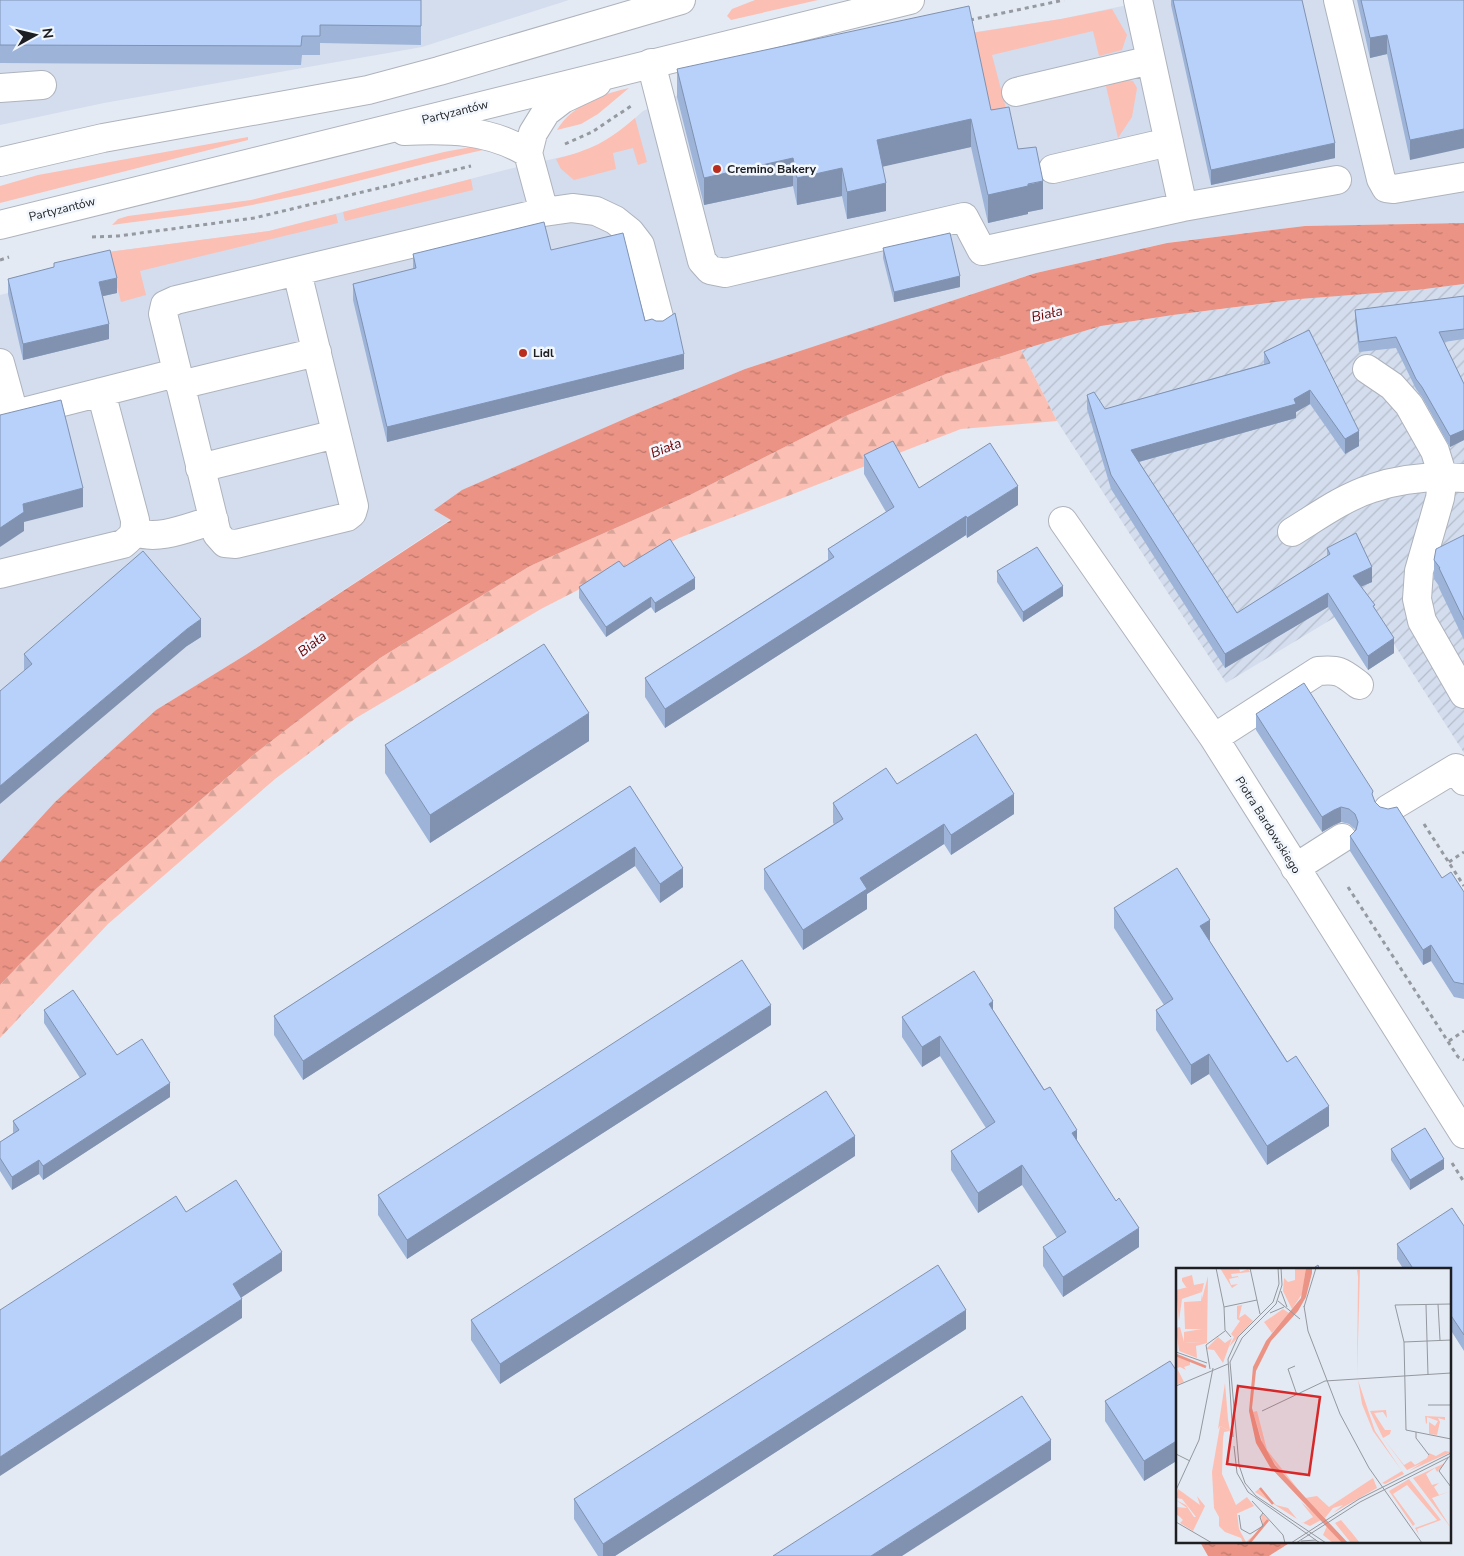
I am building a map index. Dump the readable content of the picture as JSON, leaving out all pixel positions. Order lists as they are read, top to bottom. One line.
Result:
{"streets":{"main road":["Partyzantów","Piotra Bardowskiego"]},"water":["Biała"],"places":["Cremino Bakery","Lidl"],"north":"right"}
